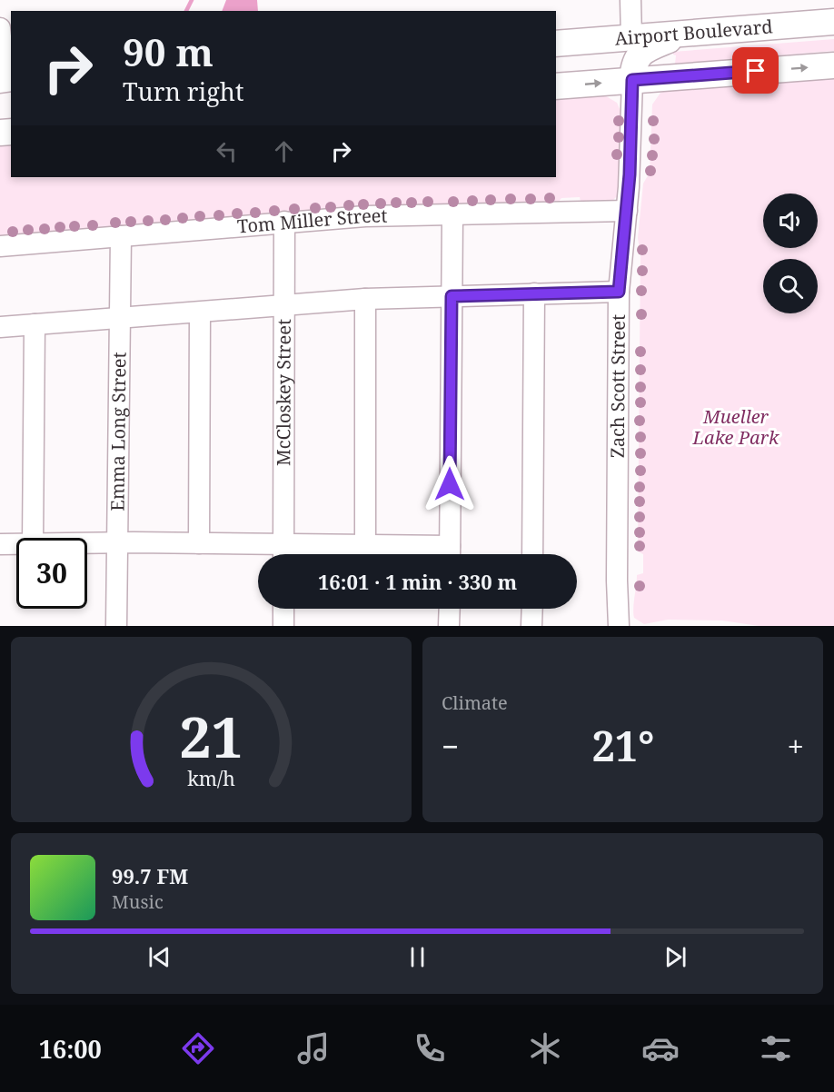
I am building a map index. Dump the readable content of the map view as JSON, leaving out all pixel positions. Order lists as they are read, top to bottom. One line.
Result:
{"streets":{"main road":["Airport Boulevard"],"street":["Tom Miller Street","Zach Scott Street","McCloskey Street","Emma Long Street"]},"crossings":[["Tom Miller Street","Zach Scott Street"],["Tom Miller Street","McCloskey Street"],["Tom Miller Street","Emma Long Street"]],"parks":["Mueller Lake Park"],"page":{"turn":["90 m","Turn right"],"limit":"30","trip":"16:01 · 1 min · 330 m","tile":"Climate","heat":["−","21°","+"],"song":["99.7 FM","Music"],"tabs":"16:00","gauge":["21","km/h"]}}
